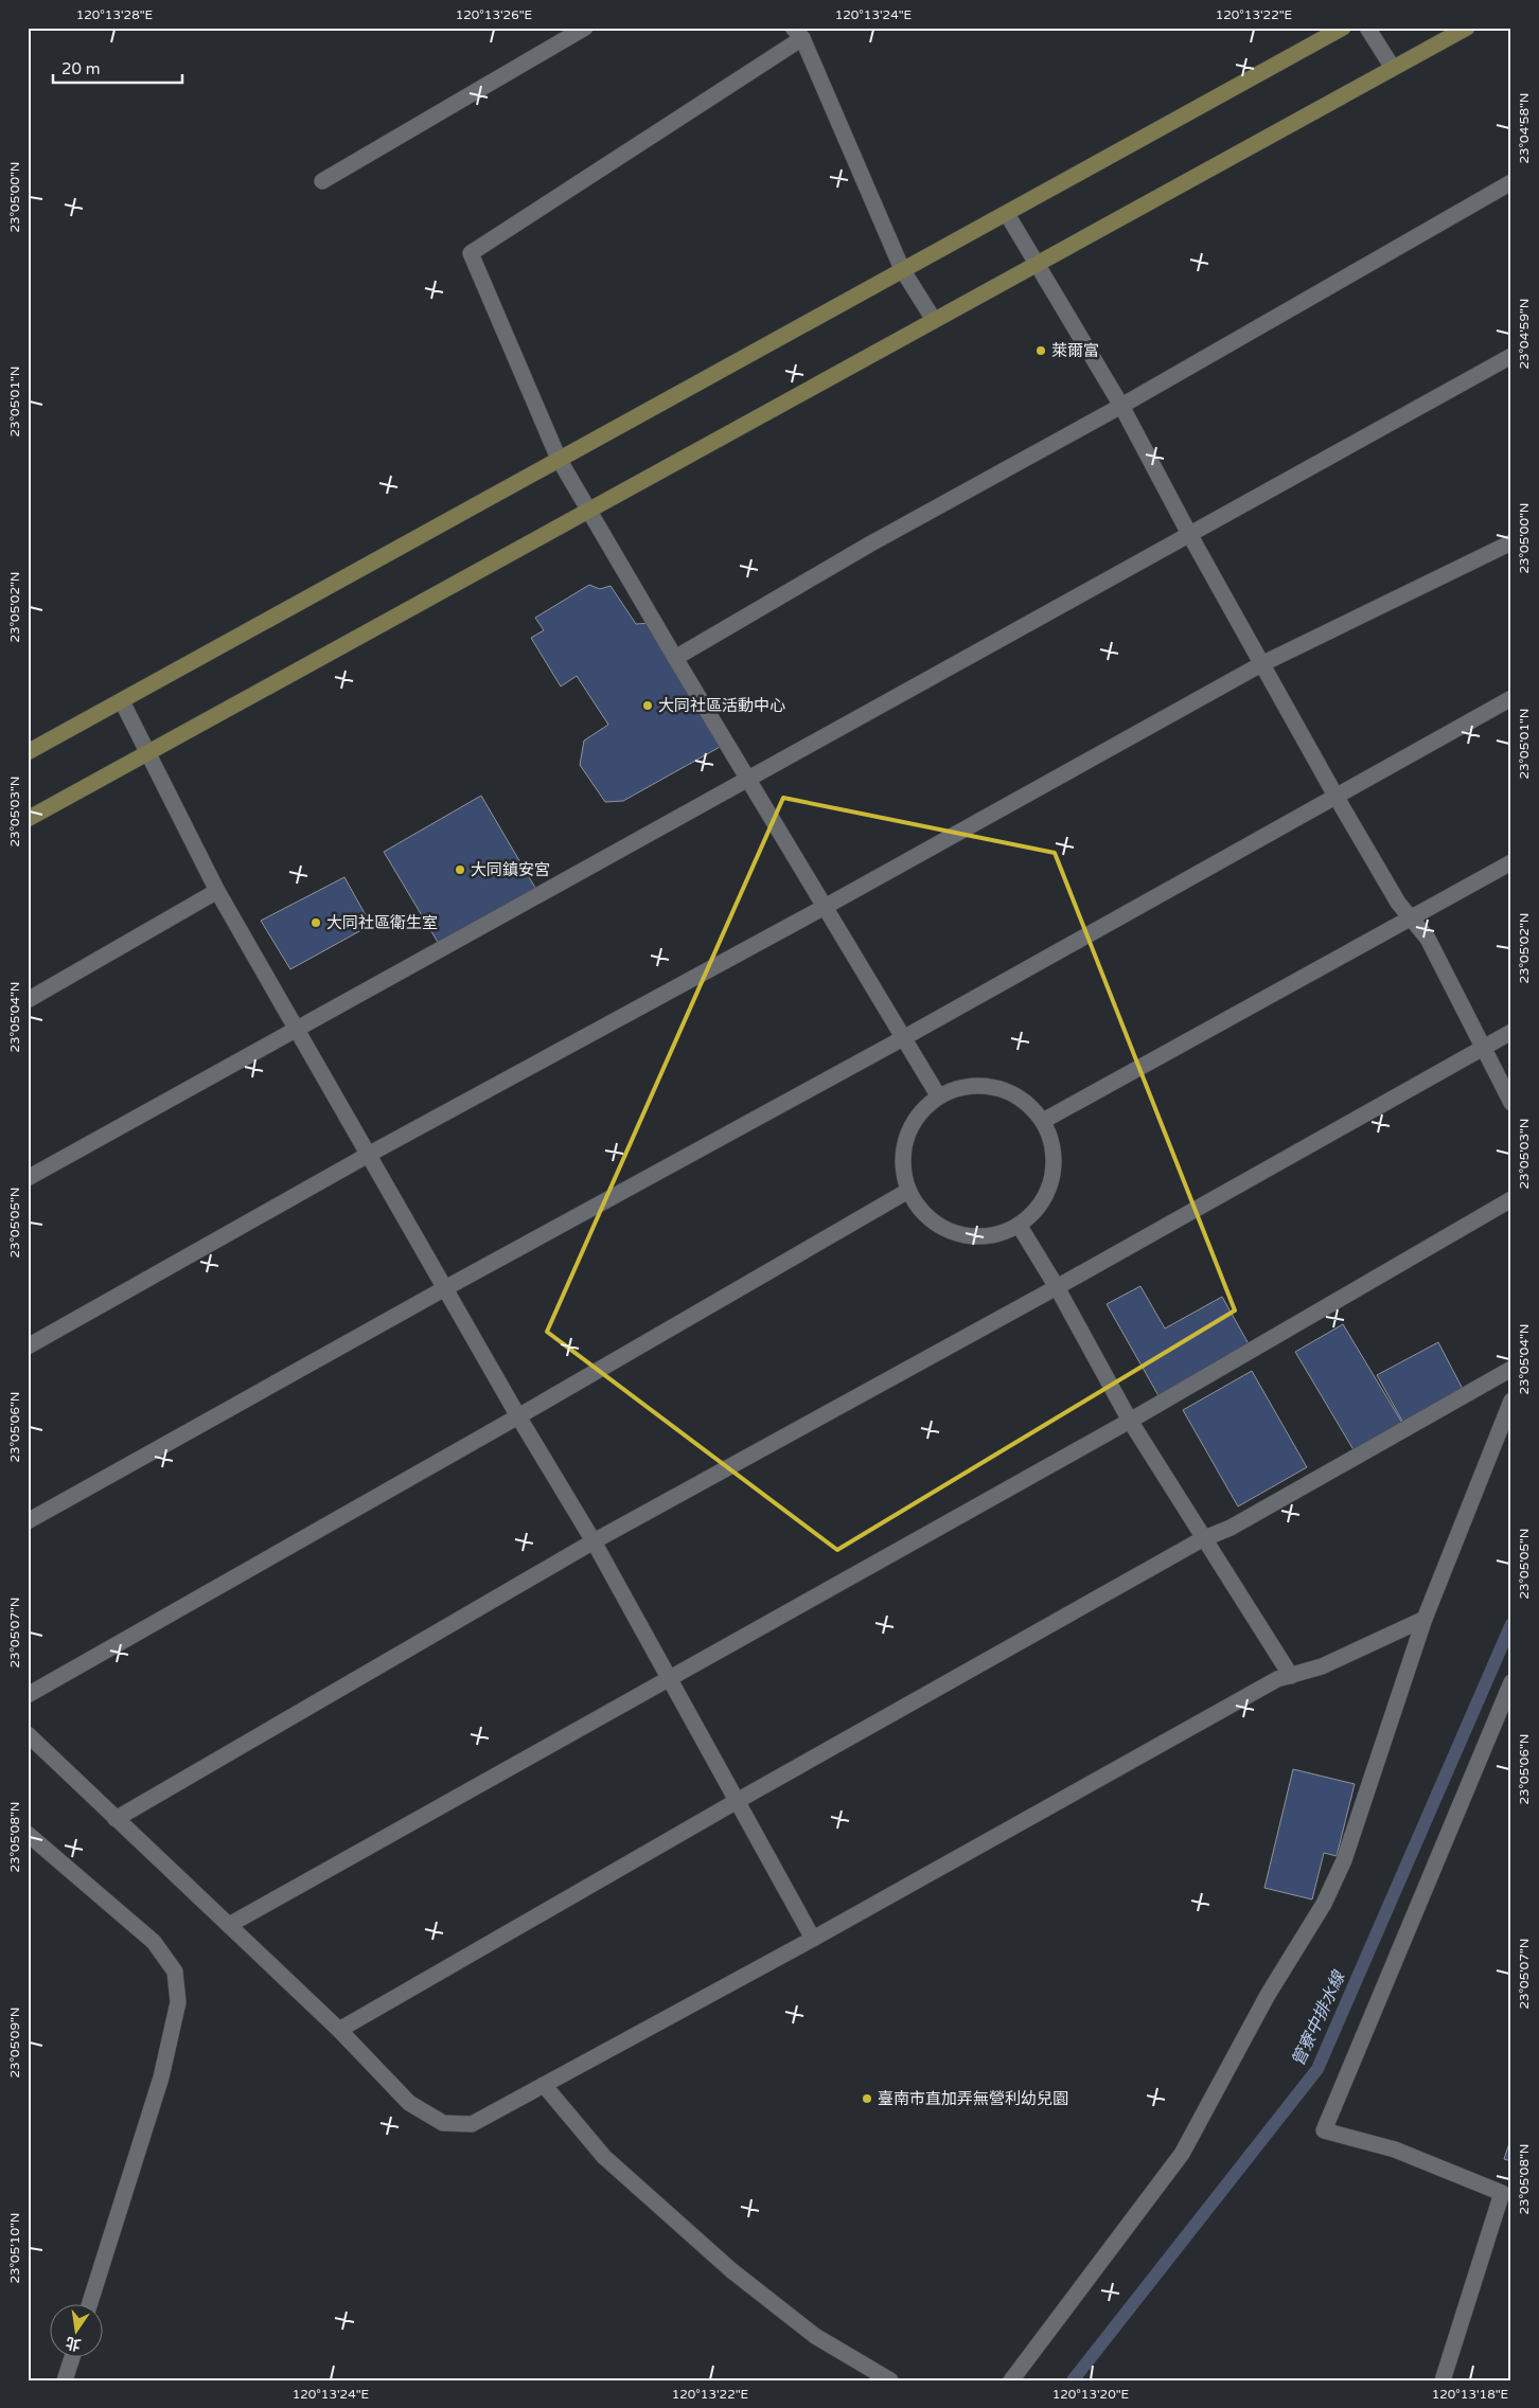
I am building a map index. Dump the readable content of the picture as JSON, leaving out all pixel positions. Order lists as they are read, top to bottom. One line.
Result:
{"water":["管寮中排水線"],"places":["萊爾富","大同社區活動中心","大同鎮安宮","大同社區衛生室","臺南市直加弄無營利幼兒園"],"scale_bar":"20 m","north":"bottom","coordinates":["120°13'28\"E","120°13'26\"E","120°13'24\"E","120°13'22\"E","23°04'58\"N","23°05'00\"N","23°04'59\"N","23°05'01\"N","23°05'02\"N","23°05'03\"N","23°05'04\"N","23°05'05\"N","23°05'06\"N","23°05'07\"N","23°05'08\"N","23°05'09\"N","23°05'10\"N","120°13'20\"E","120°13'18\"E"]}
